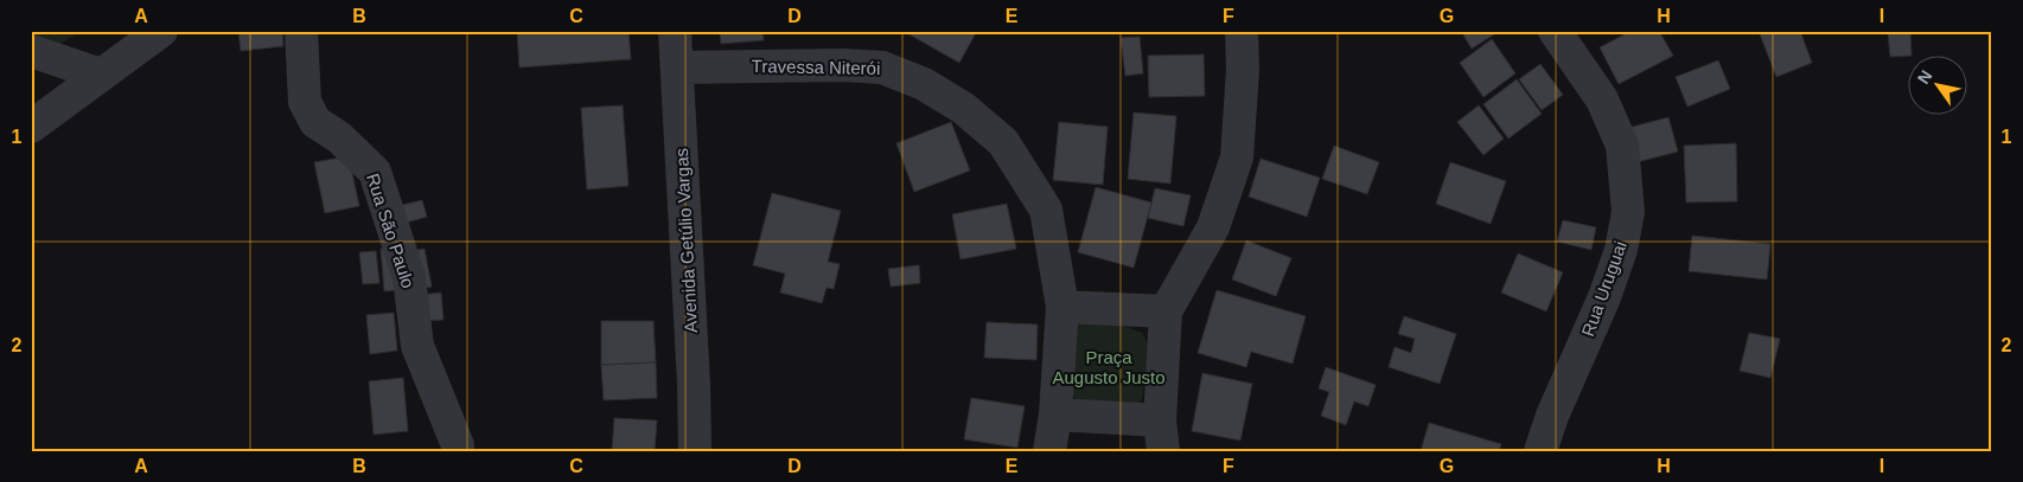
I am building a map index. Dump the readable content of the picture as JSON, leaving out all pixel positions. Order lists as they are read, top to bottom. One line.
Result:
{"streets":{"street":["Travessa Niterói","Rua São Paulo","Avenida Getúlio Vargas","Rua Uruguai"]},"crossings":[["Travessa Niterói","Avenida Getúlio Vargas"]],"parks":["Praça Augusto Justo"],"north":"top left","grid":{"columns":["A","B","C","D","E","F","G","H","I"],"rows":["1","2"]}}
